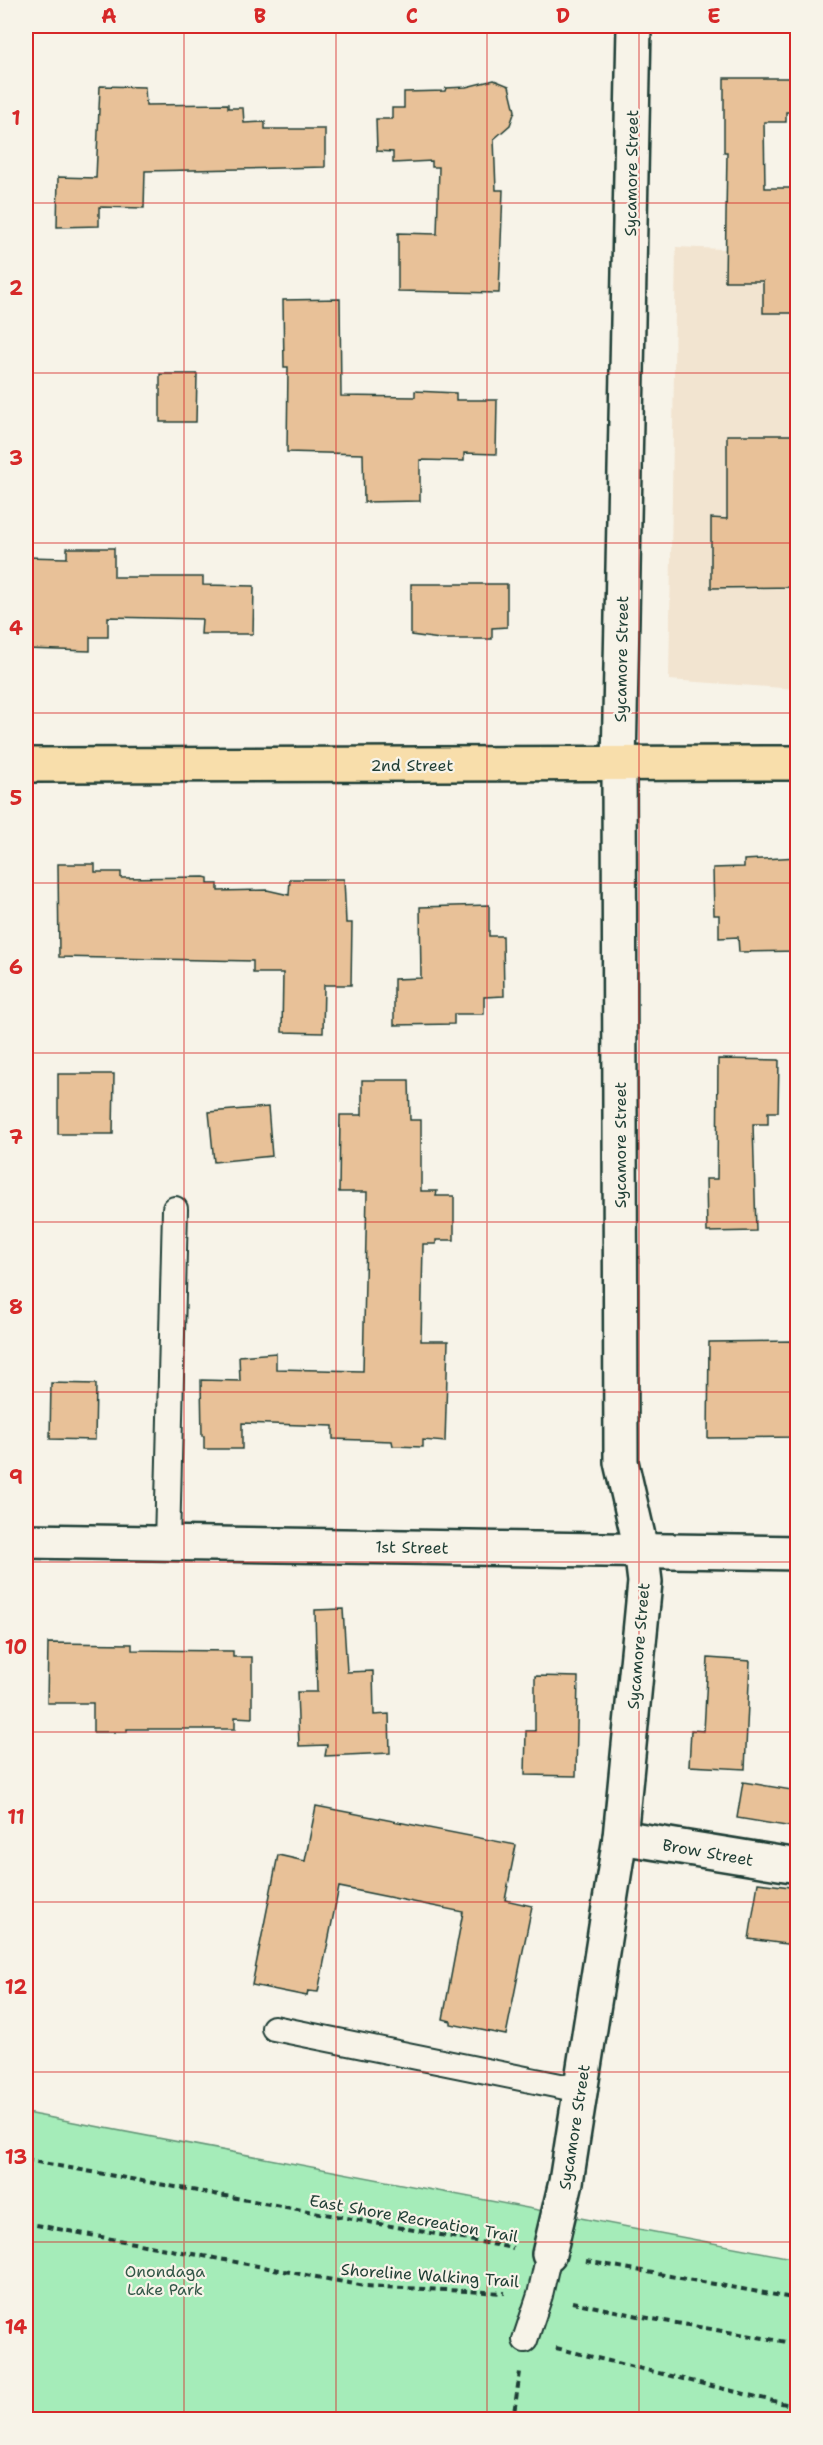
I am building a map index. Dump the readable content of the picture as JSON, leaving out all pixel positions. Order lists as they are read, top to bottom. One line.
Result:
{"streets":{"main road":["2nd Street"],"street":["Sycamore Street","1st Street","Brow Street"],"path":["East Shore Recreation Trail","Shoreline Walking Trail"]},"crossings":[["Sycamore Street","2nd Street"],["Sycamore Street","1st Street"],["Sycamore Street","Brow Street"],["Sycamore Street","East Shore Recreation Trail"]],"parks":["Onondaga Lake Park"],"grid":{"columns":["A","B","C","D","E"],"rows":["1","2","3","4","5","6","7","8","9","10","11","12","13","14"]}}
